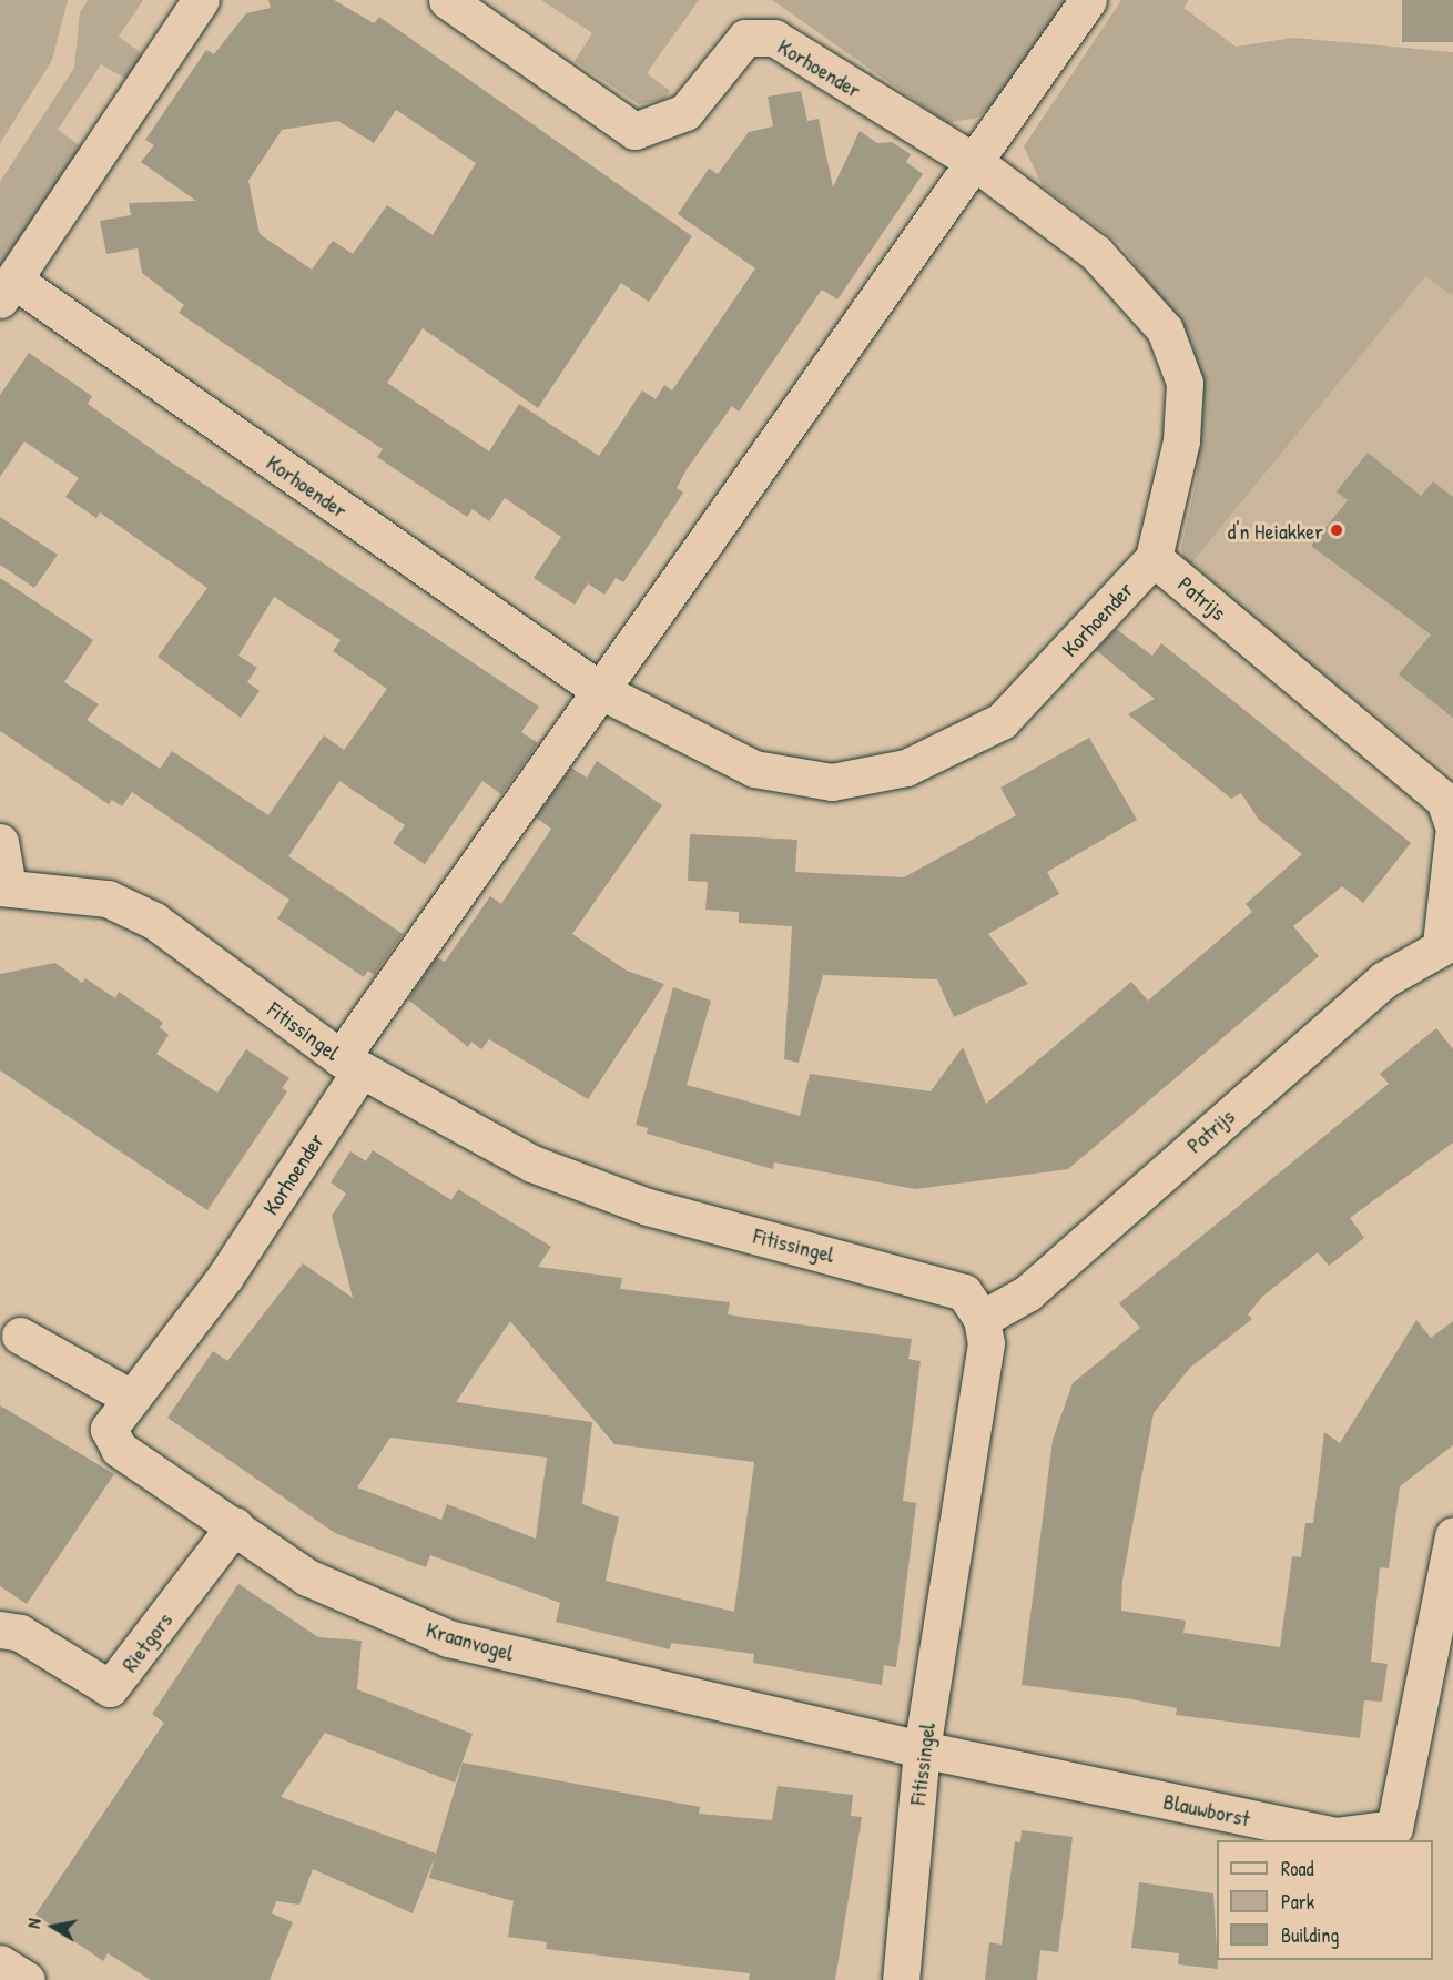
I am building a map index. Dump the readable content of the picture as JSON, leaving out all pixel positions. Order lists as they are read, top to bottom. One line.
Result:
{"streets":{"street":["Korhoender","Patrijs","Fitissingel","Kraanvogel","Rietgors","Blauwborst"]},"crossings":[["Korhoender","Patrijs"],["Korhoender","Fitissingel"],["Korhoender","Kraanvogel"],["Patrijs","Fitissingel"],["Fitissingel","Kraanvogel"],["Fitissingel","Blauwborst"],["Kraanvogel","Rietgors"],["Kraanvogel","Blauwborst"]],"places":["d'n Heiakker"],"legend":["Road","Park","Building"],"north":"left"}
